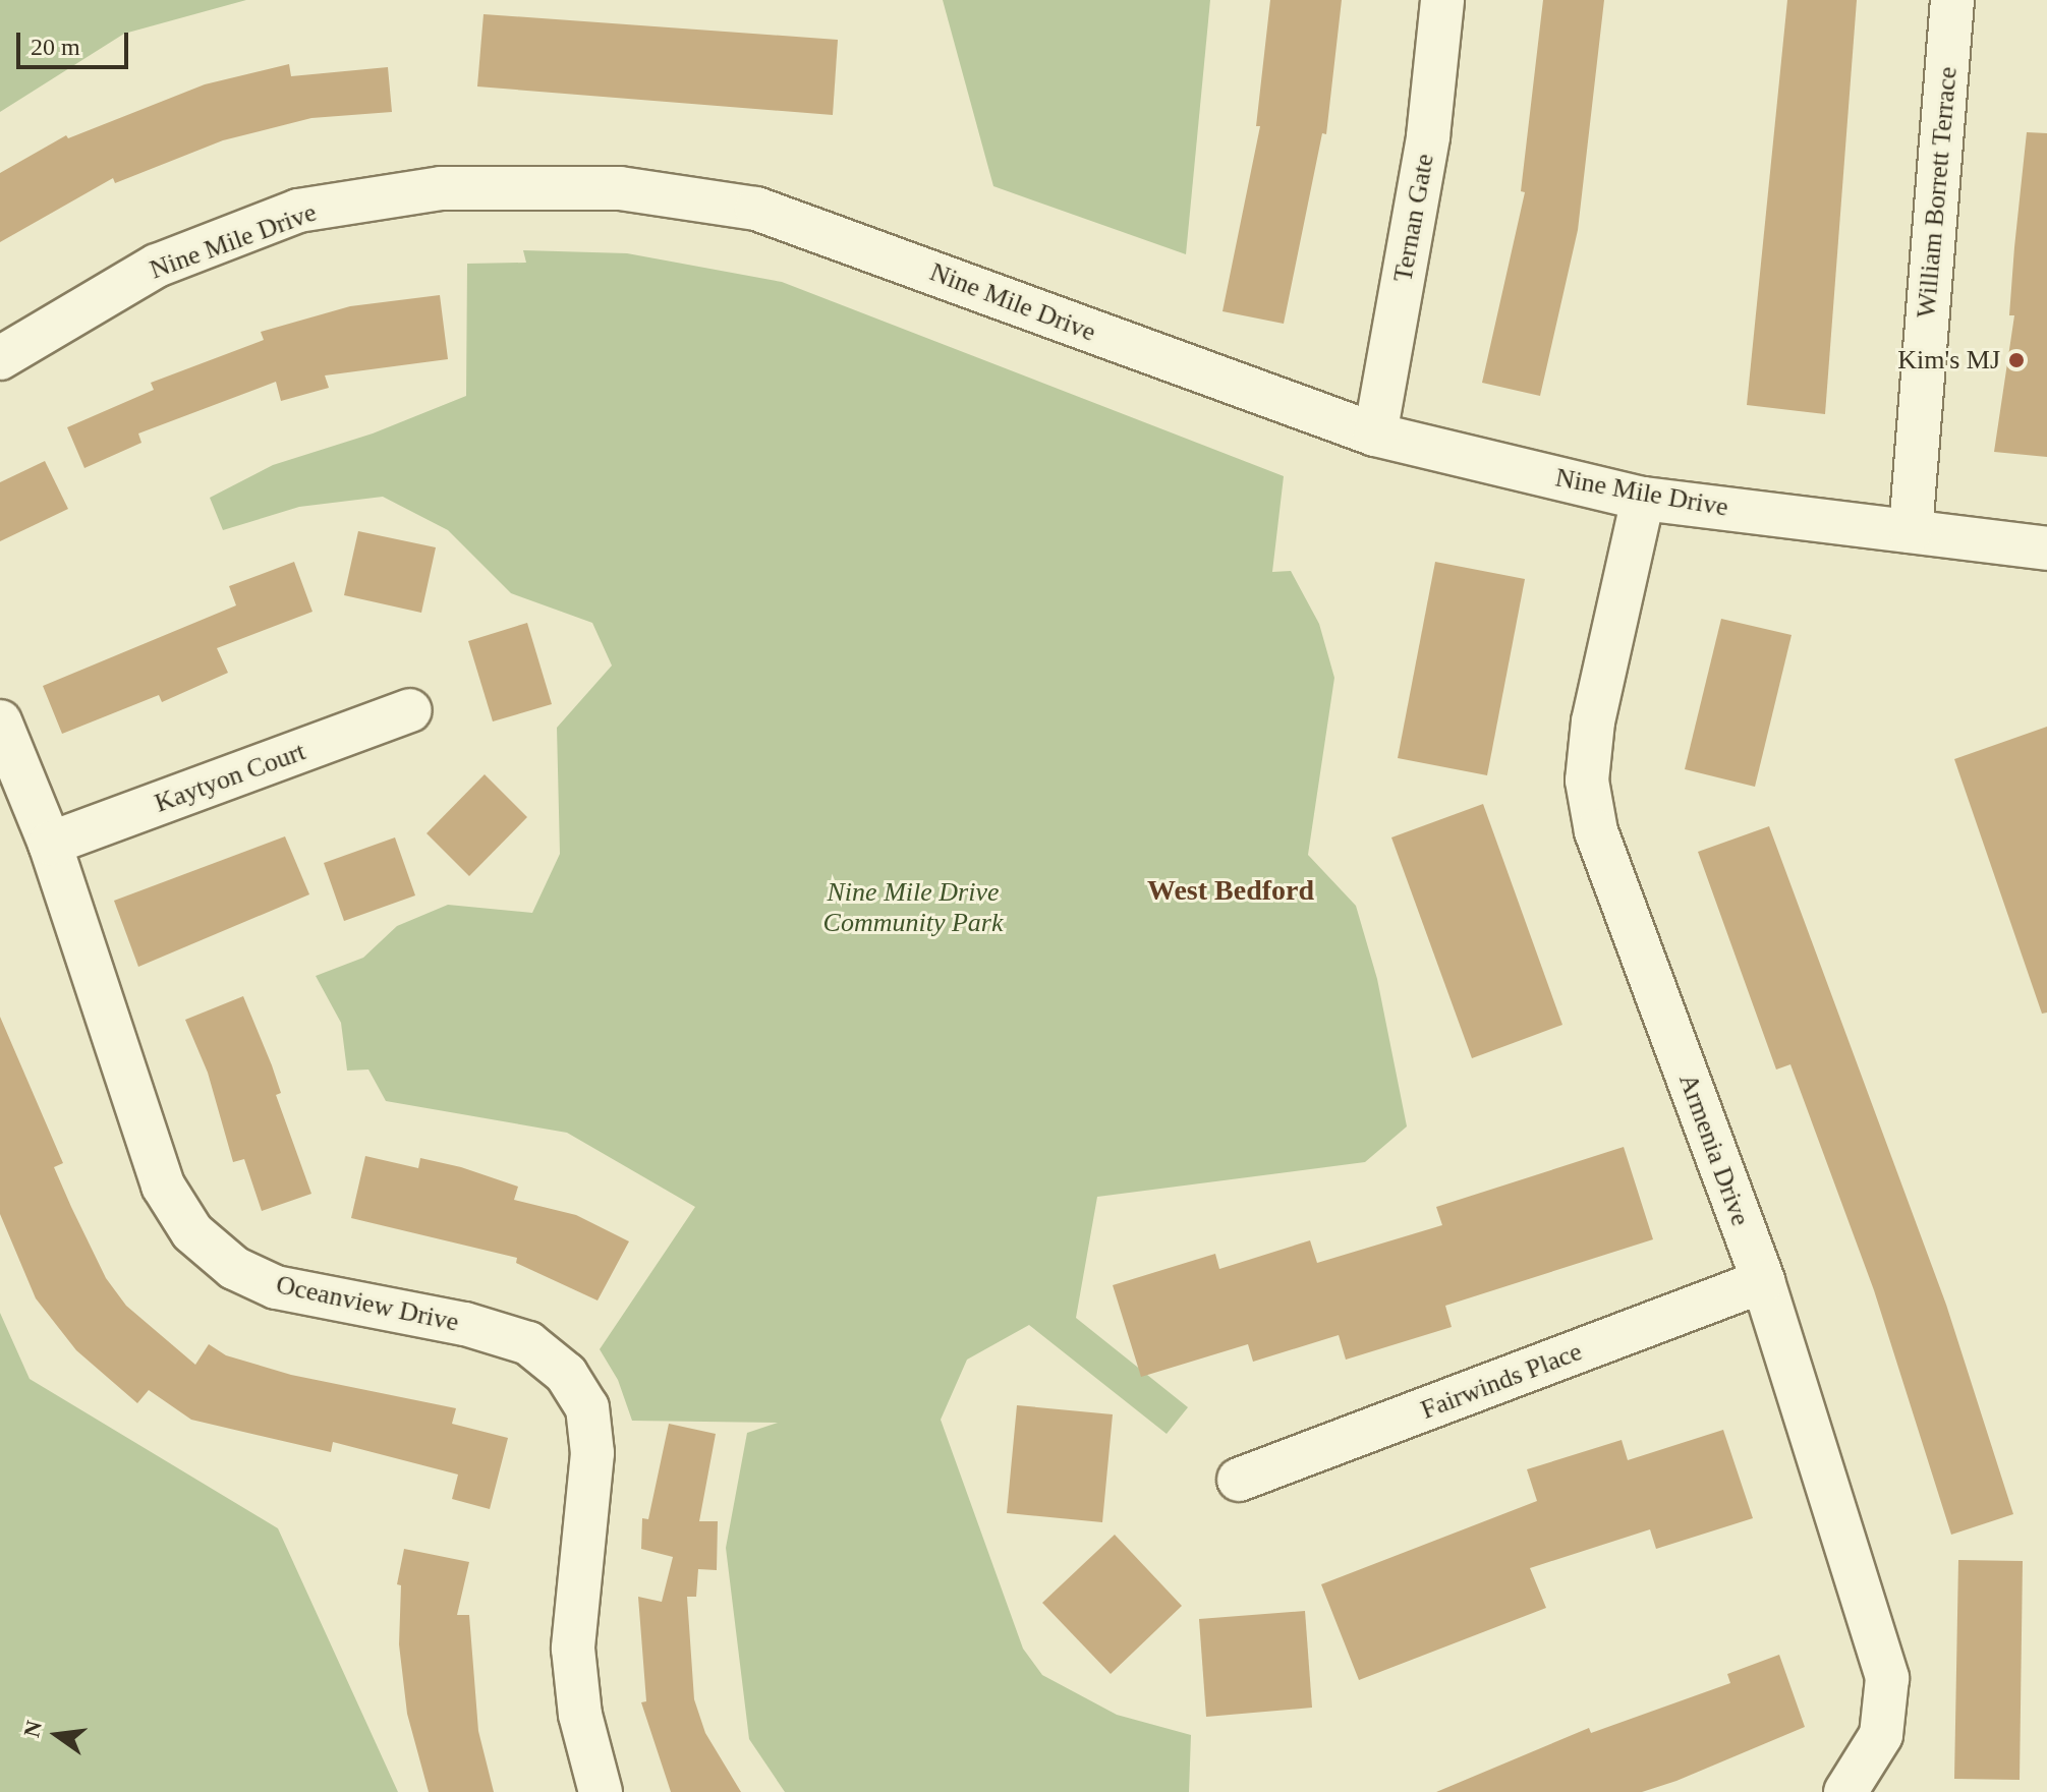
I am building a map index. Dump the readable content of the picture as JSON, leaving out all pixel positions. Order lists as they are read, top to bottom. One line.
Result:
{"streets":{"street":["William Borrett Terrace","Ternan Gate","Nine Mile Drive","Kaytyon Court","Armenia Drive","Oceanview Drive","Fairwinds Place"]},"crossings":[["William Borrett Terrace","Nine Mile Drive"],["Ternan Gate","Nine Mile Drive"],["Nine Mile Drive","Armenia Drive"],["Kaytyon Court","Oceanview Drive"],["Armenia Drive","Fairwinds Place"]],"districts":["West Bedford"],"parks":["Nine Mile Drive Community Park"],"places":["Kim's MJ"],"scale_bar":"20 m","north":"left"}
